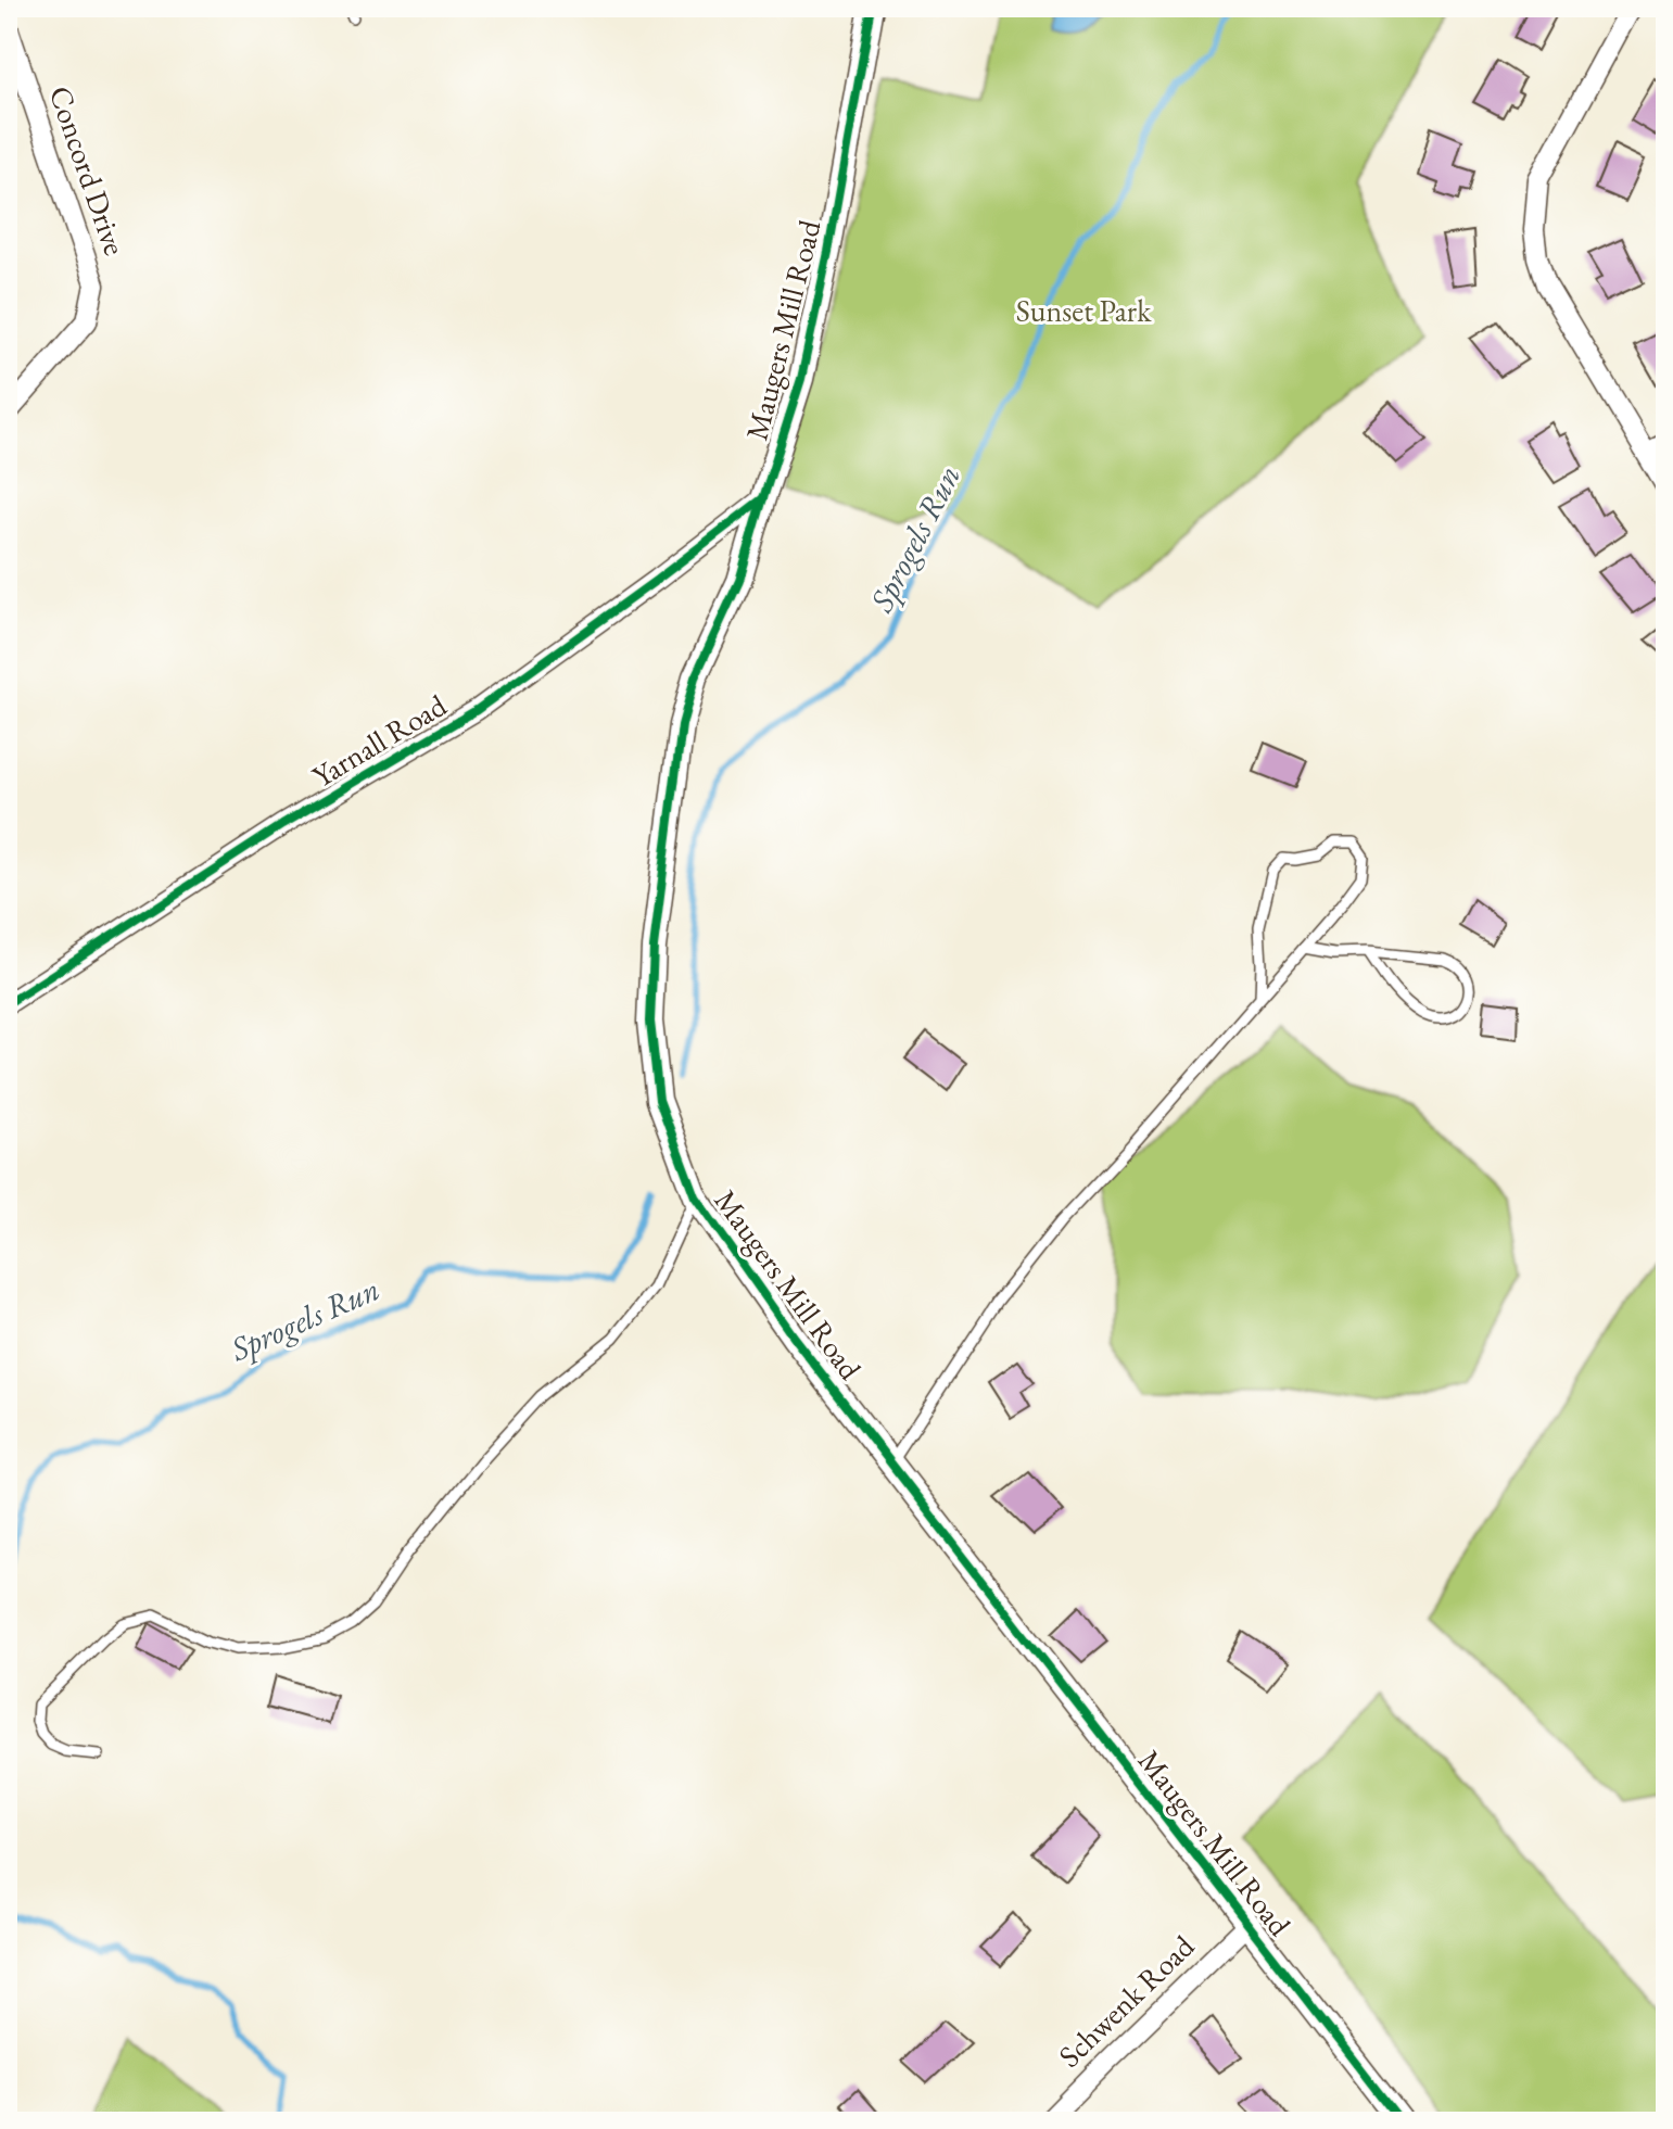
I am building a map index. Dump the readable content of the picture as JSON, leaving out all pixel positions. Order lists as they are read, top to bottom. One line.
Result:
{"streets":{"street":["Concord Drive","Maugers Mill Road","Yarnall Road","Schwenk Road"]},"crossings":[["Maugers Mill Road","Yarnall Road"],["Maugers Mill Road","Schwenk Road"]],"water":["Sprogels Run"],"parks":["Sunset Park"]}
